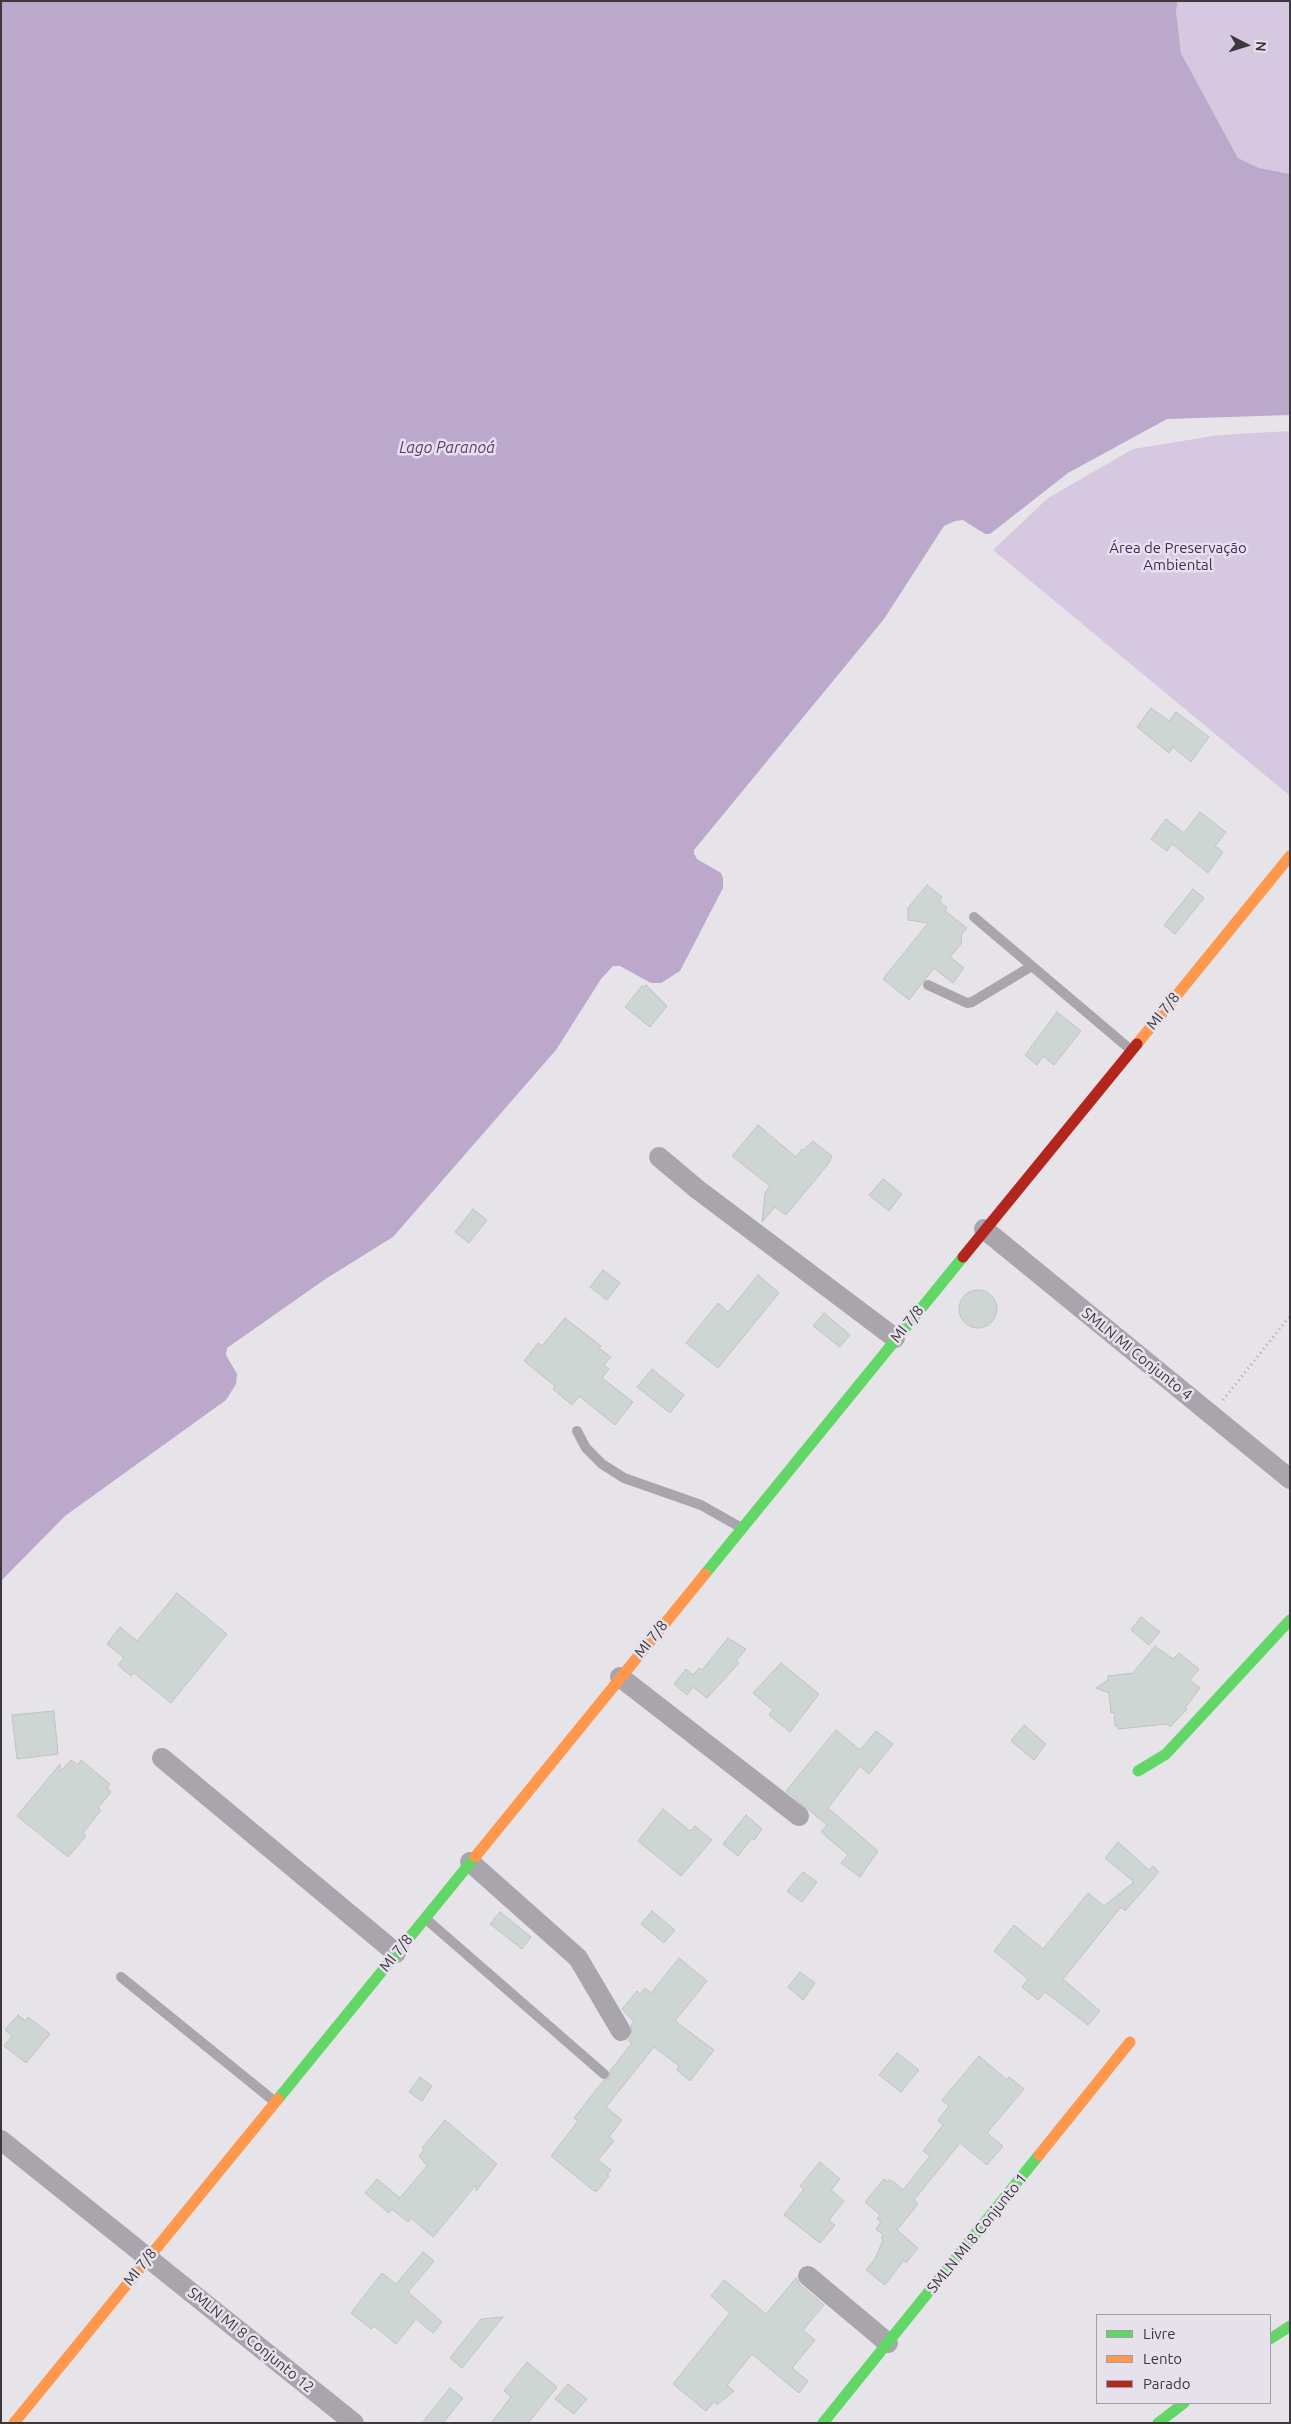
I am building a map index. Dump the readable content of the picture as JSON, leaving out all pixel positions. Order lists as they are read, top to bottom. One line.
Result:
{"streets":{"street":["MI 7/8","SMLN MI Conjunto 4","SMLN MI 8 Conjunto 1","SMLN MI 8 Conjunto 12"]},"crossings":[["MI 7/8","SMLN MI Conjunto 4"],["MI 7/8","SMLN MI 8 Conjunto 12"]],"water":["Lago Paranoá"],"parks":["Área de Preservação Ambiental"],"legend":["Livre","Lento","Parado"],"north":"right"}
